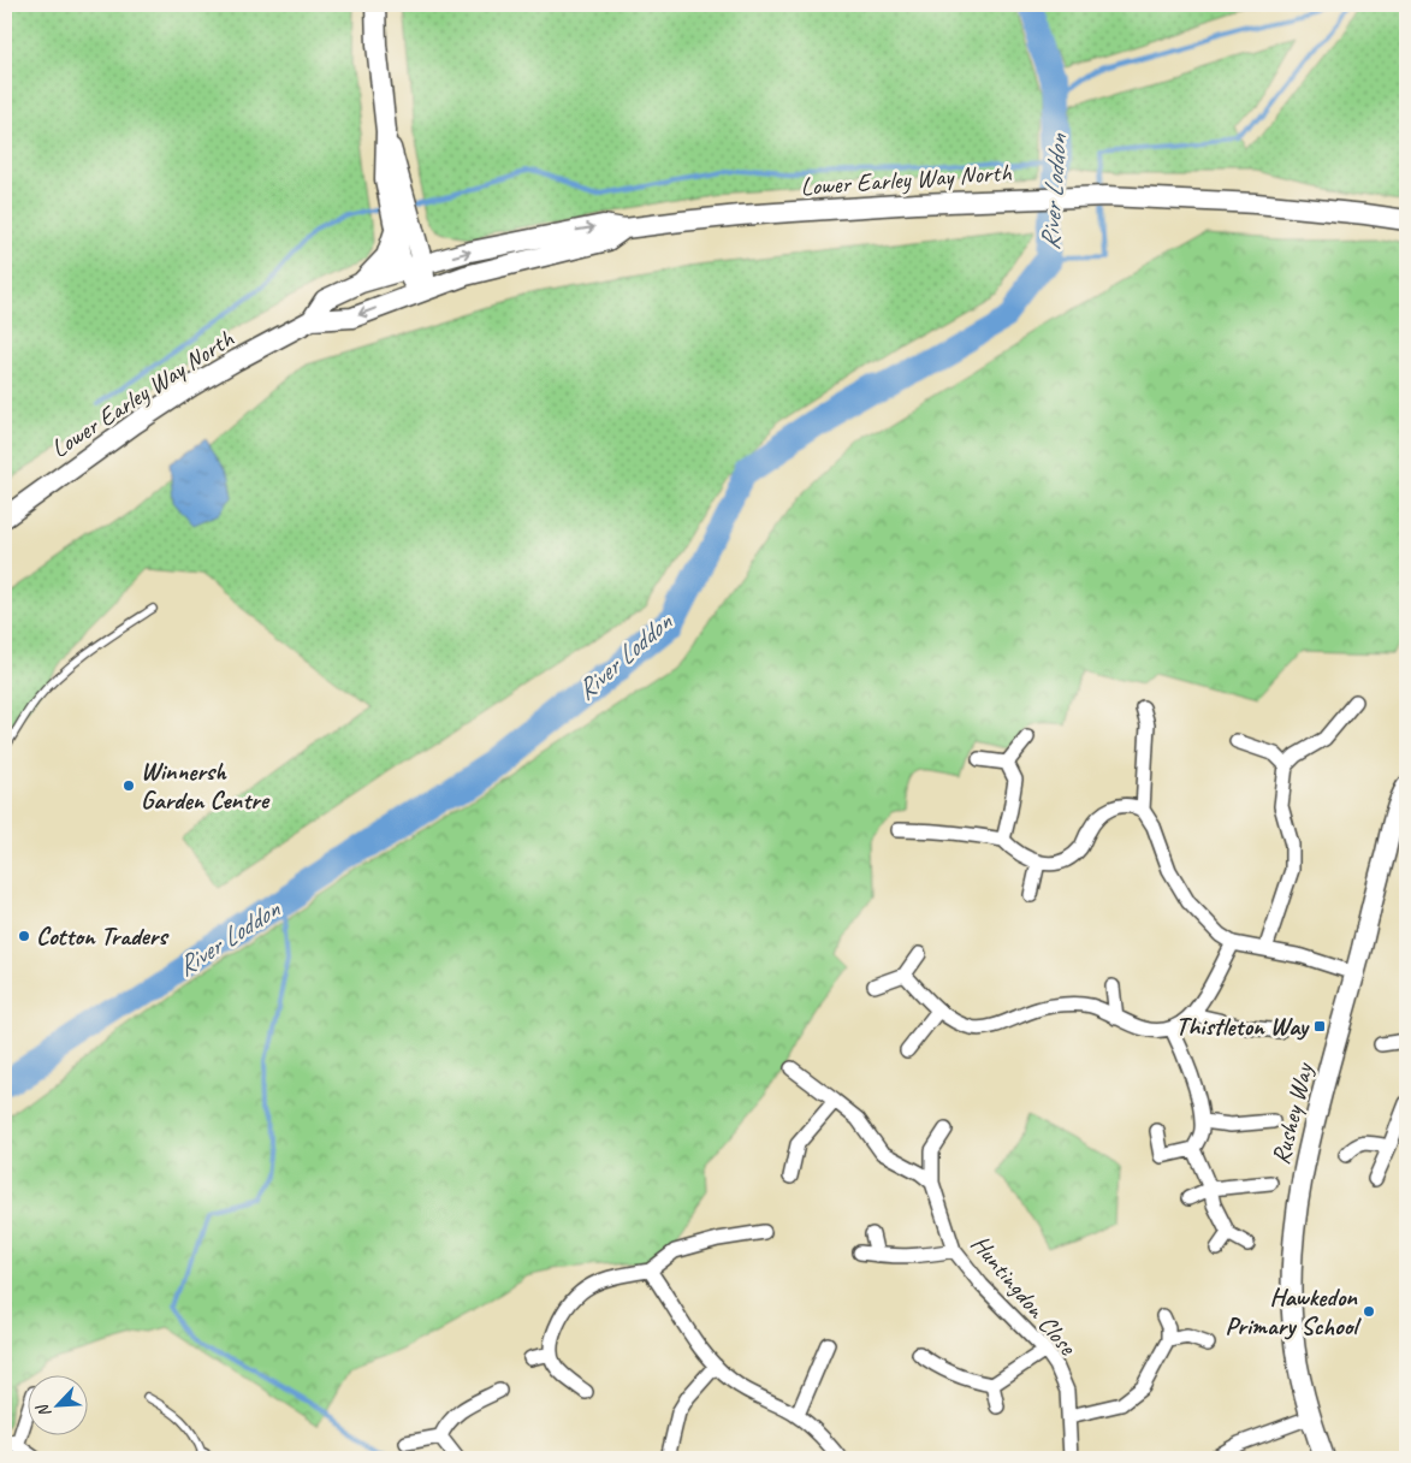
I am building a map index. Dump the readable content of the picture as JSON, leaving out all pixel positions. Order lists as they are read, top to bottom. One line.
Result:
{"streets":{"main road":["Lower Earley Way North","Rushey Way"],"street":["Huntingdon Close"]},"water":["River Loddon"],"places":{"other":["Winnersh Garden Centre","Cotton Traders","Hawkedon Primary School"],"transit":["Thistleton Way"]},"north":"bottom left"}
